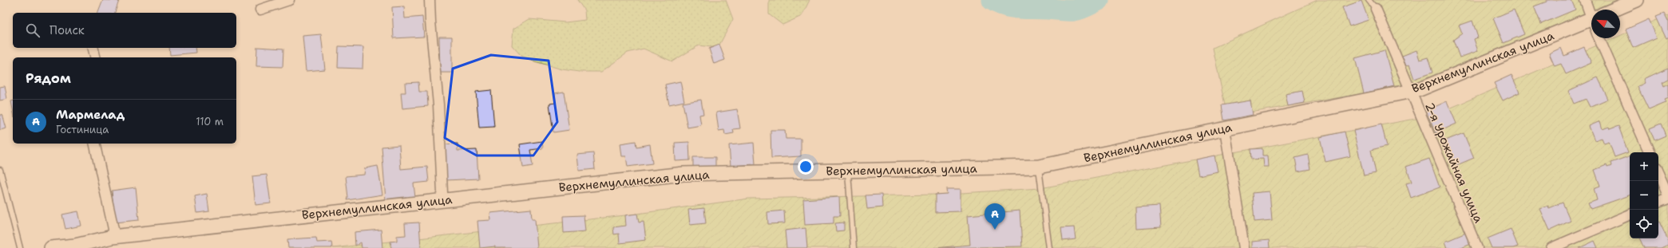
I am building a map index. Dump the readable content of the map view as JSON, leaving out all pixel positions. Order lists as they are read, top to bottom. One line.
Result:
{"streets":{"street":["Верхнемуллинская улица","2-я Урожайная улица"]},"crossings":[["Верхнемуллинская улица","2-я Урожайная улица"]],"north":"top left","page":{"search":"Поиск","heading":"Рядом","list":[{"mark":"A","name":"Мармелад","note":"Гостиница","value":"110 m"}],"map_buttons":["+","−"],"pins":"A"}}
